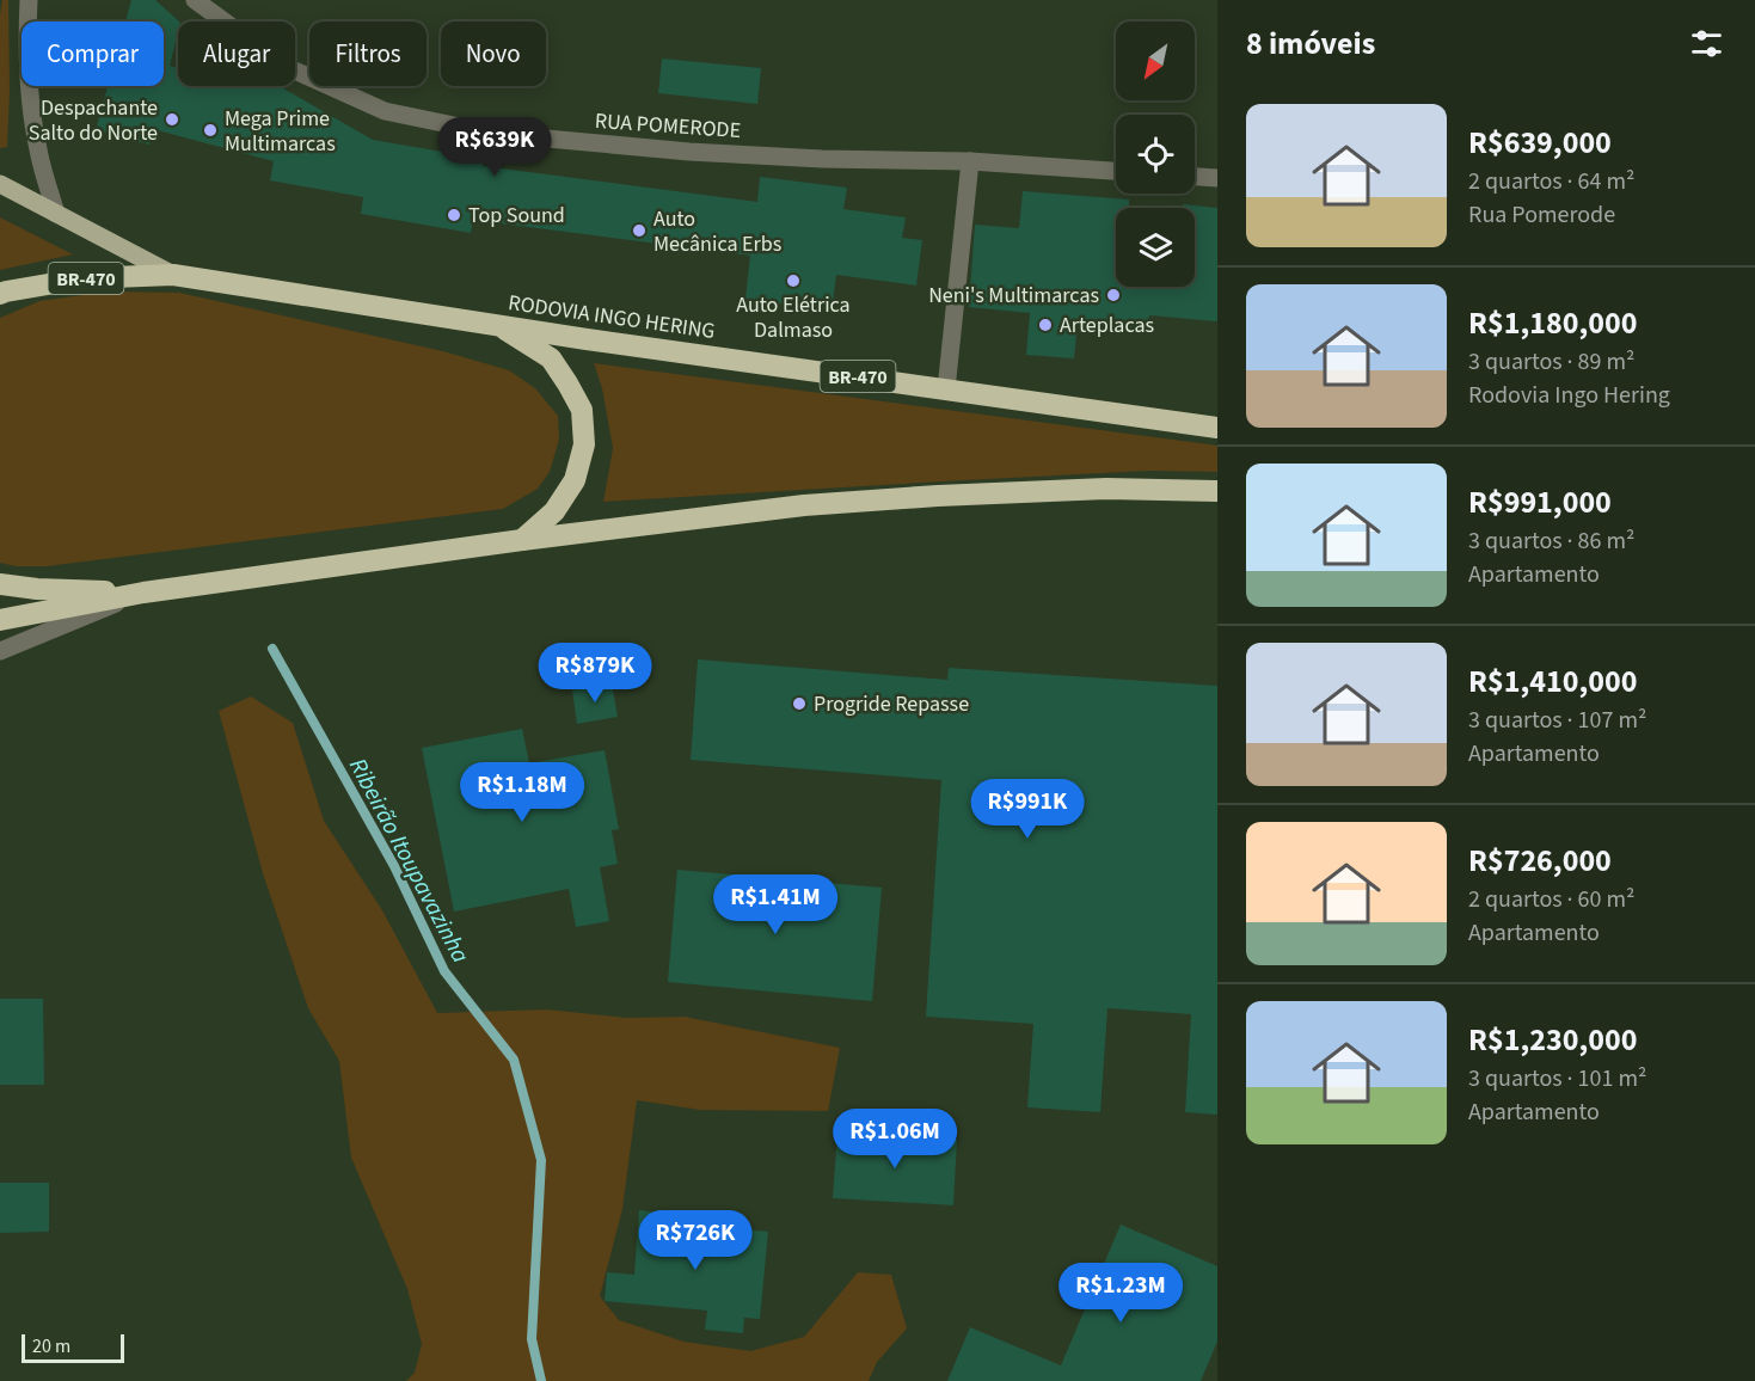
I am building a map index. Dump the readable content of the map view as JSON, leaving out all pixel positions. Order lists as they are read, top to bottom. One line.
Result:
{"streets":{"highway":["BR-470","RODOVIA INGO HERING"],"street":["RUA POMERODE"]},"water":["Ribeirão Itoupavazinha"],"places":["Despachante Salto do Norte","Mega Prime Multimarcas","Top Sound","Auto Mecânica Erbs","Auto Elétrica Dalmaso","Neni's Multimarcas","Arteplacas","Progride Repasse"],"scale_bar":"20 m","north":"bottom left","page":{"heading":"8 imóveis","chip":["Comprar","Alugar","Filtros","Novo"],"list":[{"name":"R$639,000","note":"2 quartos · 64 m² · Rua Pomerode"},{"name":"R$1,180,000","note":"3 quartos · 89 m² · Rodovia Ingo Hering"},{"name":"R$991,000","note":"3 quartos · 86 m² · Apartamento"},{"name":"R$1,410,000","note":"3 quartos · 107 m² · Apartamento"},{"name":"R$726,000","note":"2 quartos · 60 m² · Apartamento"},{"name":"R$1,230,000","note":"3 quartos · 101 m² · Apartamento"}],"price":["R$639K","R$879K","R$1.18M","R$991K","R$1.41M","R$1.06M","R$726K","R$1.23M"],"scale":"20 m"}}
